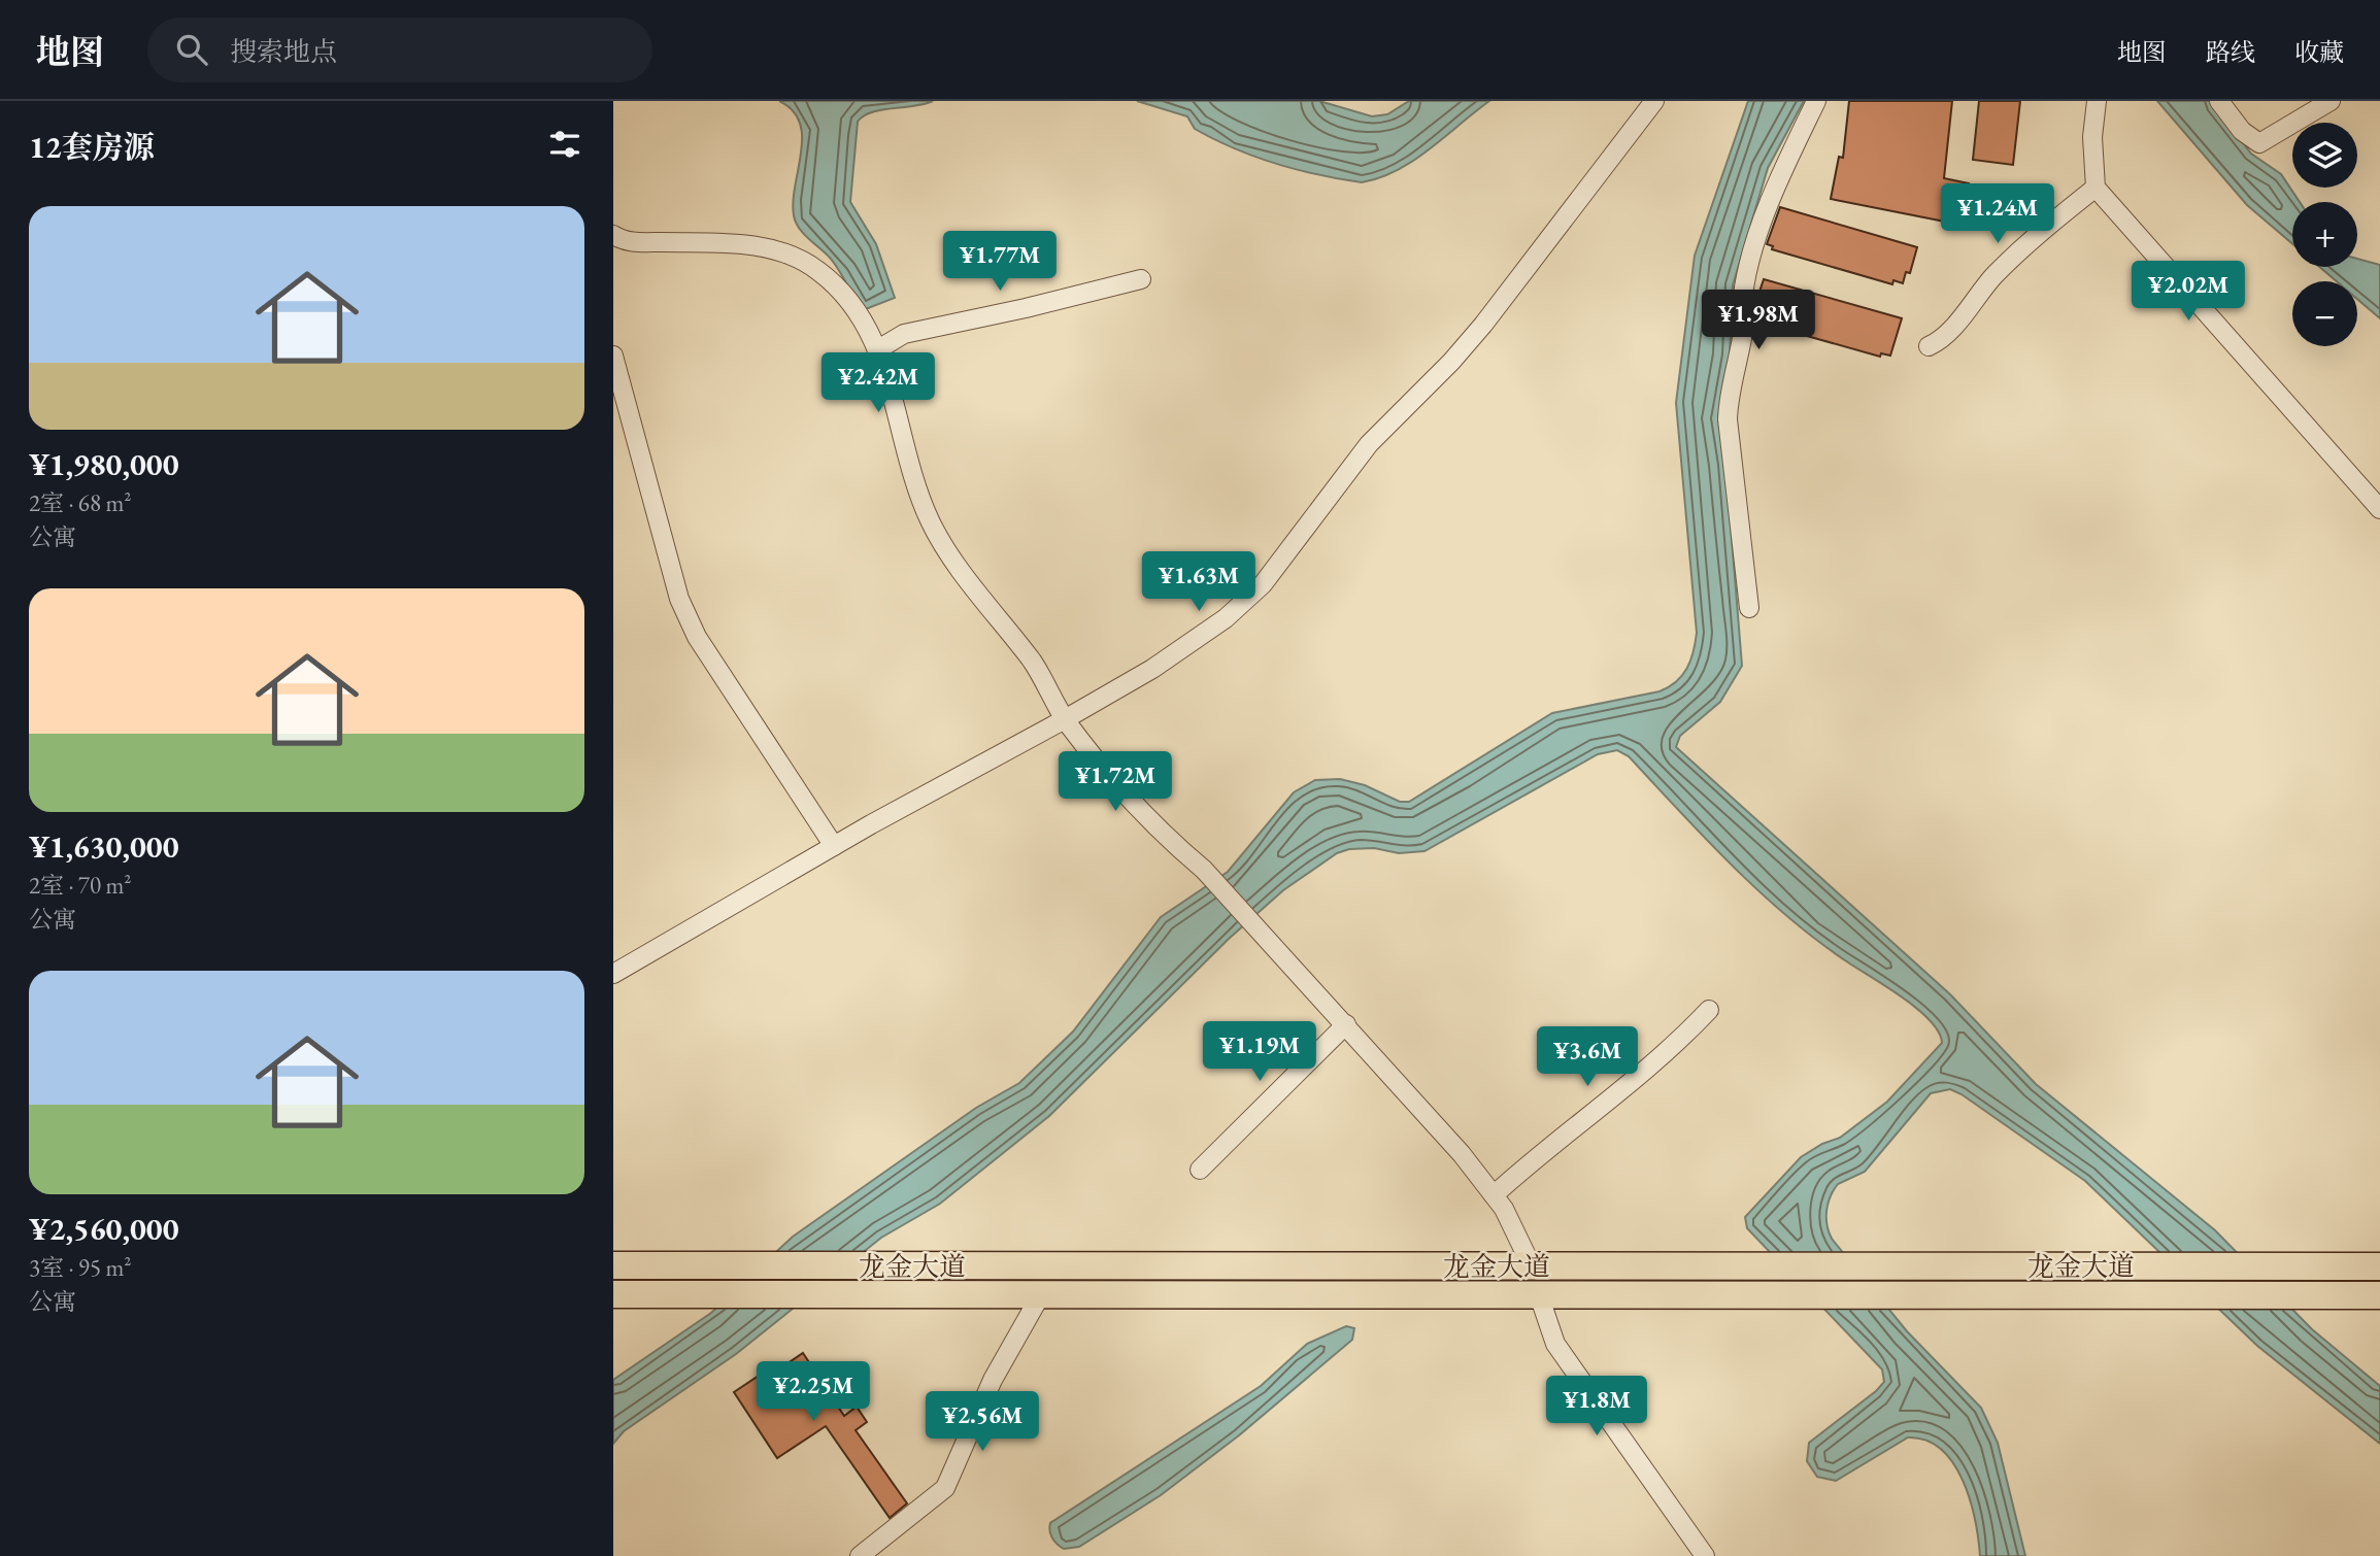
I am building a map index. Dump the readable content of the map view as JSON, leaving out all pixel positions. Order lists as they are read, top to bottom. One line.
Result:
{"streets":{"main road":["龙金大道"]},"page":{"header":"地图","search":"搜索地点","nav":["地图","路线","收藏"],"heading":"12套房源","map_buttons":["+","−"],"price":["¥1.24M","¥1.77M","¥2.02M","¥1.98M","¥2.42M","¥1.63M","¥1.72M","¥1.19M","¥3.6M","¥2.25M","¥1.8M","¥2.56M"],"list":[{"name":"¥1,980,000","note":"2室 · 68 m² · 公寓"},{"name":"¥1,630,000","note":"2室 · 70 m² · 公寓"},{"name":"¥2,560,000","note":"3室 · 95 m² · 公寓"}]}}
